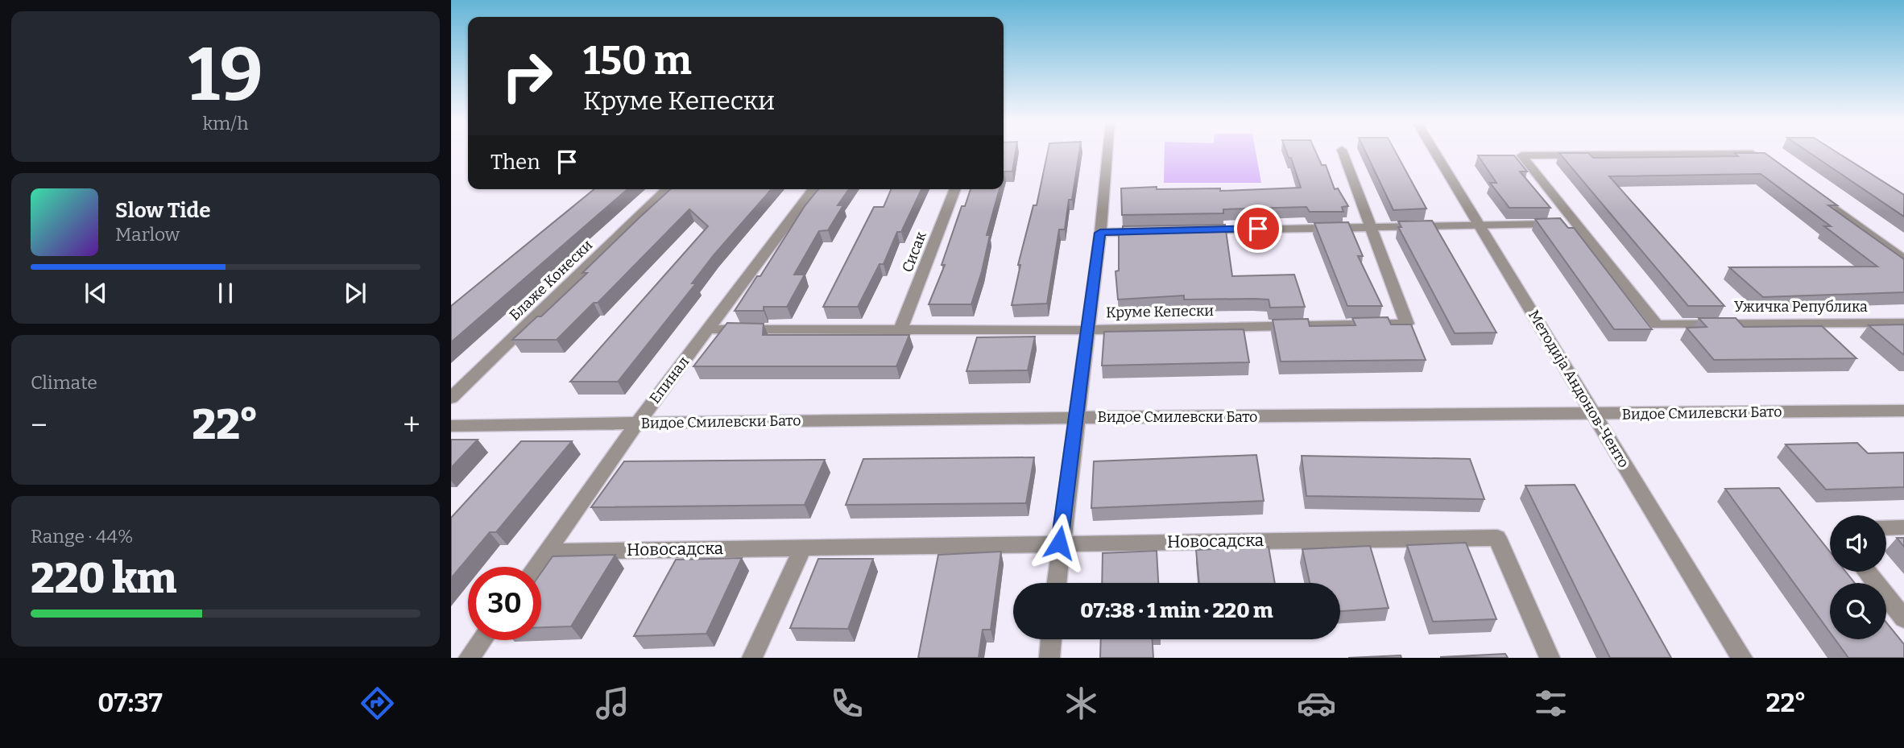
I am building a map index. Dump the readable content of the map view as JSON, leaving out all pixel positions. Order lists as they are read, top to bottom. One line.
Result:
{"streets":{"street":["Сисак","Блаже Конески","Ужичка Република","Круме Кепески","Епинал","Методија Андонов-Ченто","Видое Смилевски Бато","Новосадска"]},"crossings":[["Сисак","Круме Кепески"],["Круме Кепески","Епинал"],["Епинал","Видое Смилевски Бато"],["Епинал","Новосадска"],["Методија Андонов-Ченто","Видое Смилевски Бато"]],"page":{"tile":[["19","km/h"],"Climate",["Range · 44%","220 km"]],"turn":["150 m","Круме Кепески"],"then":"Then","song":["Slow Tide","Marlow"],"heat":["−","22°","+"],"limit":"30","trip":"07:38 · 1 min · 220 m","tabs":["07:37","22°"]}}
